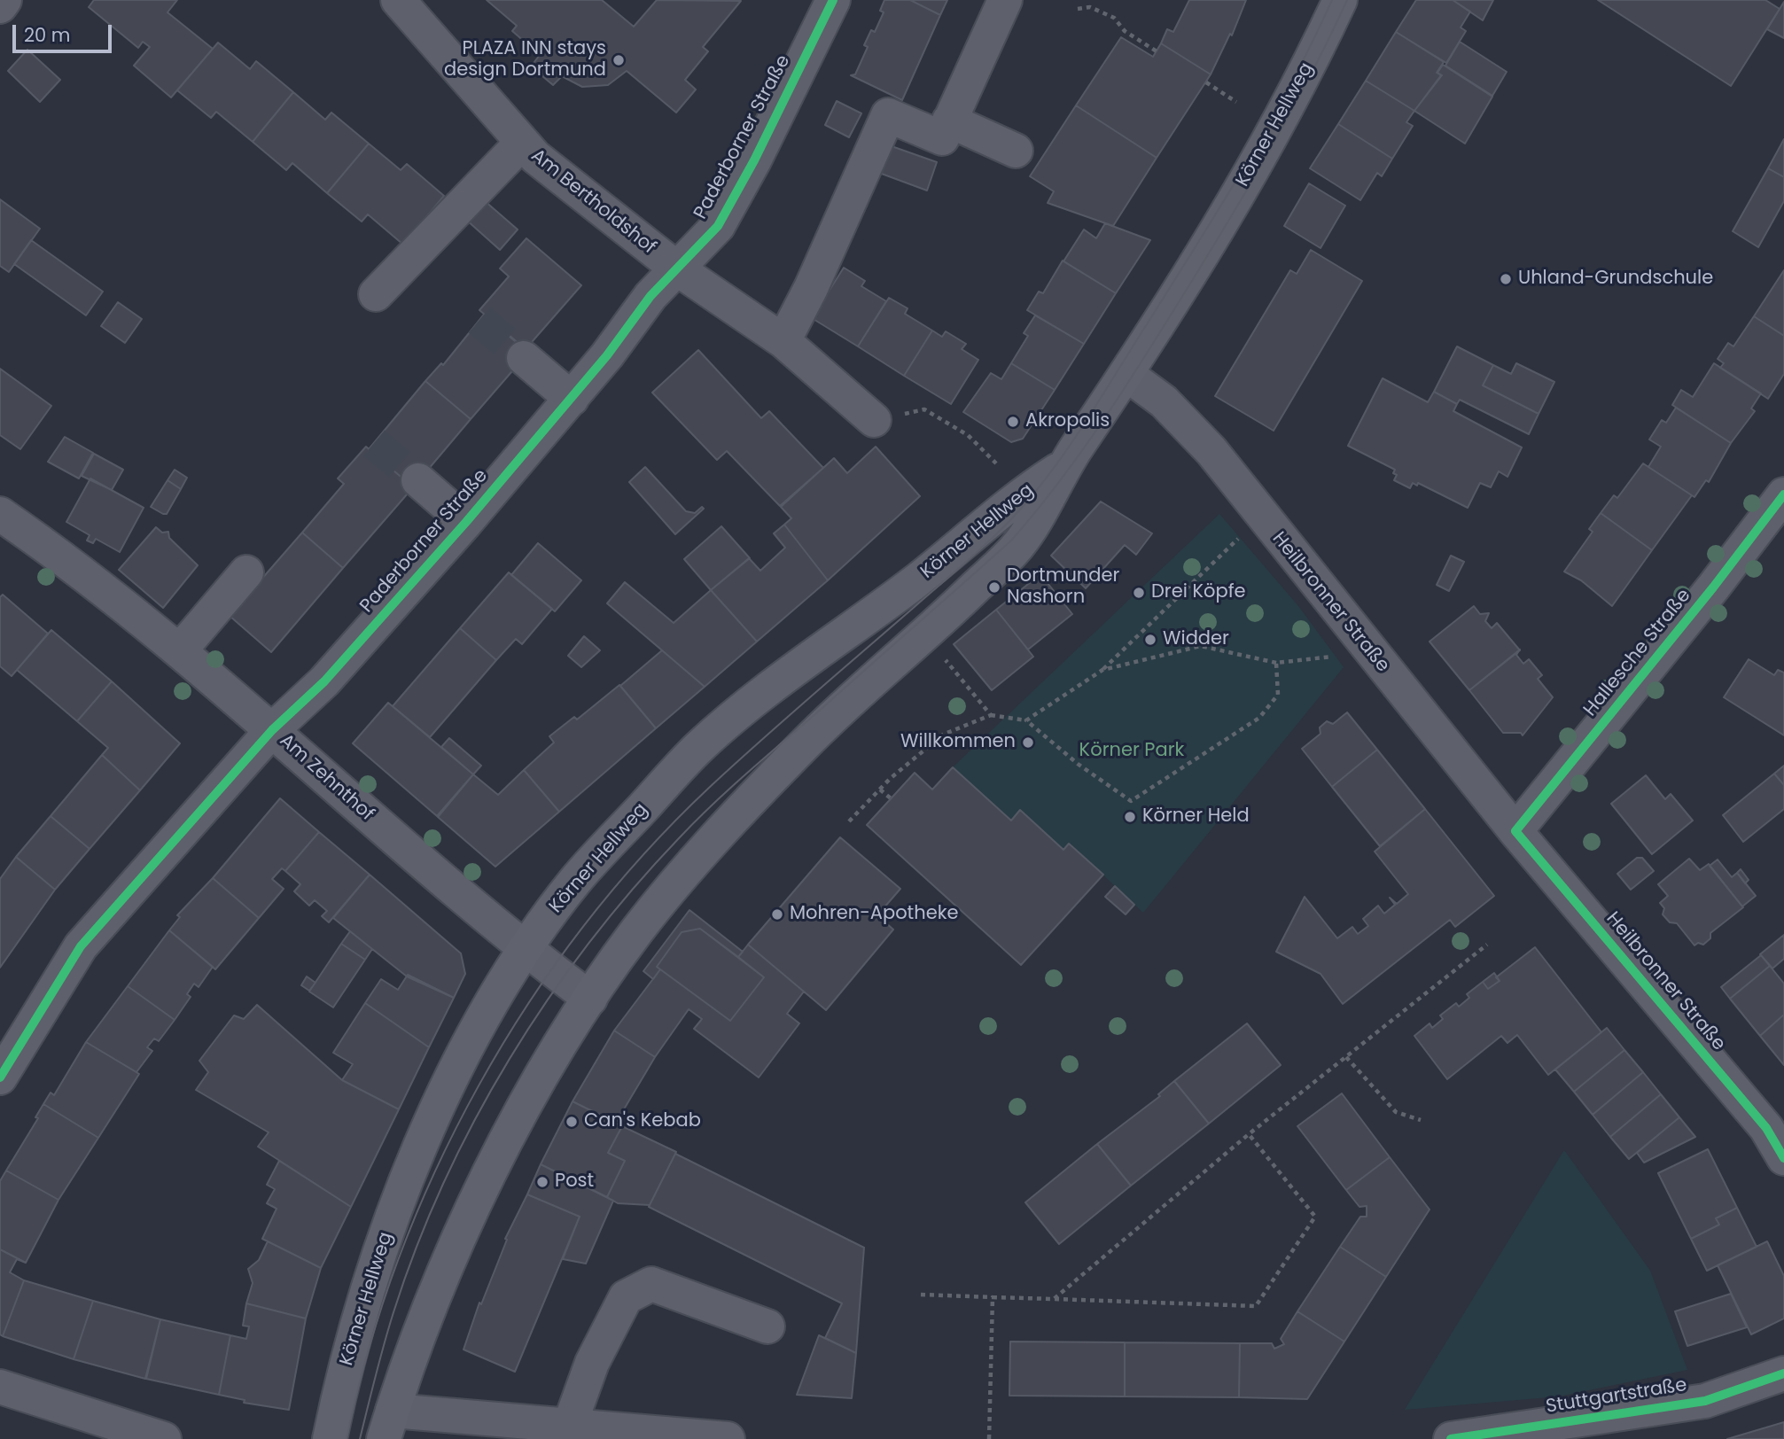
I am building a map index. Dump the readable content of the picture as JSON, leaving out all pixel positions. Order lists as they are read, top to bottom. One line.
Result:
{"streets":{"main road":["Körner Hellweg"],"street":["Paderborner Straße","Am Bertholdshof","Heilbronner Straße","Hallesche Straße","Am Zehnthof","Stuttgartstraße"]},"crossings":[["Körner Hellweg","Heilbronner Straße"],["Körner Hellweg","Am Zehnthof"],["Paderborner Straße","Am Bertholdshof"],["Paderborner Straße","Am Zehnthof"],["Heilbronner Straße","Hallesche Straße"]],"parks":["Körner Park"],"places":["PLAZA INN stays design Dortmund","Uhland-Grundschule","Akropolis","Dortmunder Nashorn","Drei Köpfe","Widder","Willkommen","Körner Held","Mohren-Apotheke","Can's Kebab","Post"],"scale_bar":"20 m"}
